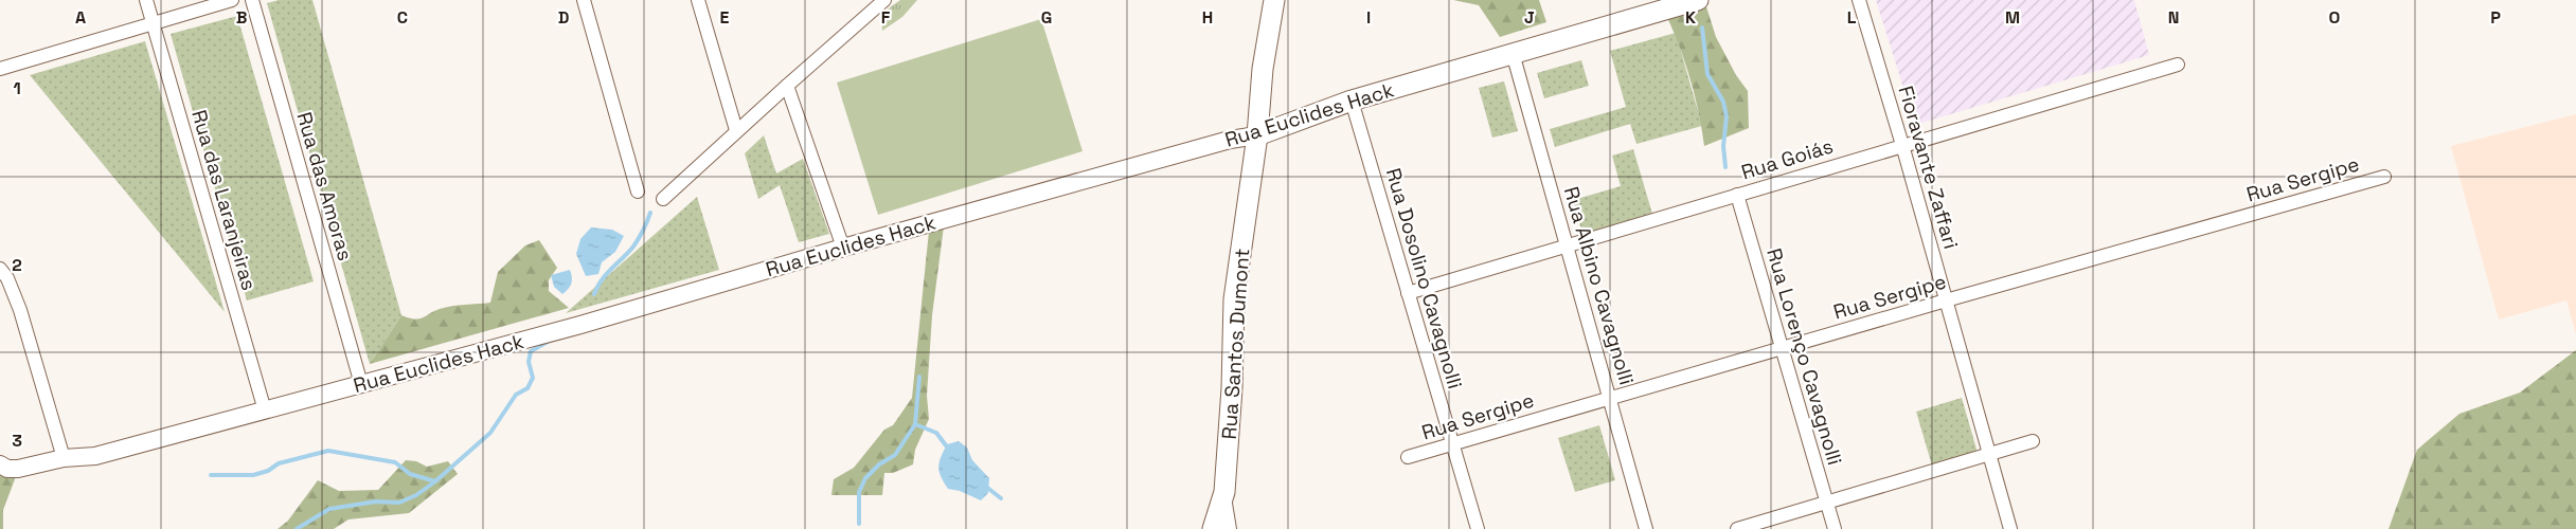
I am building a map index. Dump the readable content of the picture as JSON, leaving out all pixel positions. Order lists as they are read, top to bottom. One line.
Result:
{"streets":{"main road":["Rua Euclides Hack","Rua Santos Dumont"],"street":["Rua Goiás","Fioravante Zaffari","Rua Sergipe","Rua das Amoras","Rua das Laranjeiras","Rua Dosolino Cavagnolli","Rua Albino Cavagnolli","Rua Lorenço Cavagnolli"]},"crossings":[["Rua Euclides Hack","Rua das Amoras"],["Rua Euclides Hack","Rua das Laranjeiras"],["Rua Euclides Hack","Rua Dosolino Cavagnolli"],["Rua Euclides Hack","Rua Albino Cavagnolli"],["Rua Euclides Hack","Rua Santos Dumont"],["Rua Goiás","Fioravante Zaffari"],["Rua Goiás","Rua Dosolino Cavagnolli"],["Rua Goiás","Rua Albino Cavagnolli"],["Rua Goiás","Rua Lorenço Cavagnolli"],["Fioravante Zaffari","Rua Sergipe"],["Rua Sergipe","Rua Dosolino Cavagnolli"],["Rua Sergipe","Rua Albino Cavagnolli"],["Rua Sergipe","Rua Lorenço Cavagnolli"]],"grid":{"columns":["A","B","C","D","E","F","G","H","I","J","K","L","M","N","O","P"],"rows":["1","2","3"]}}
